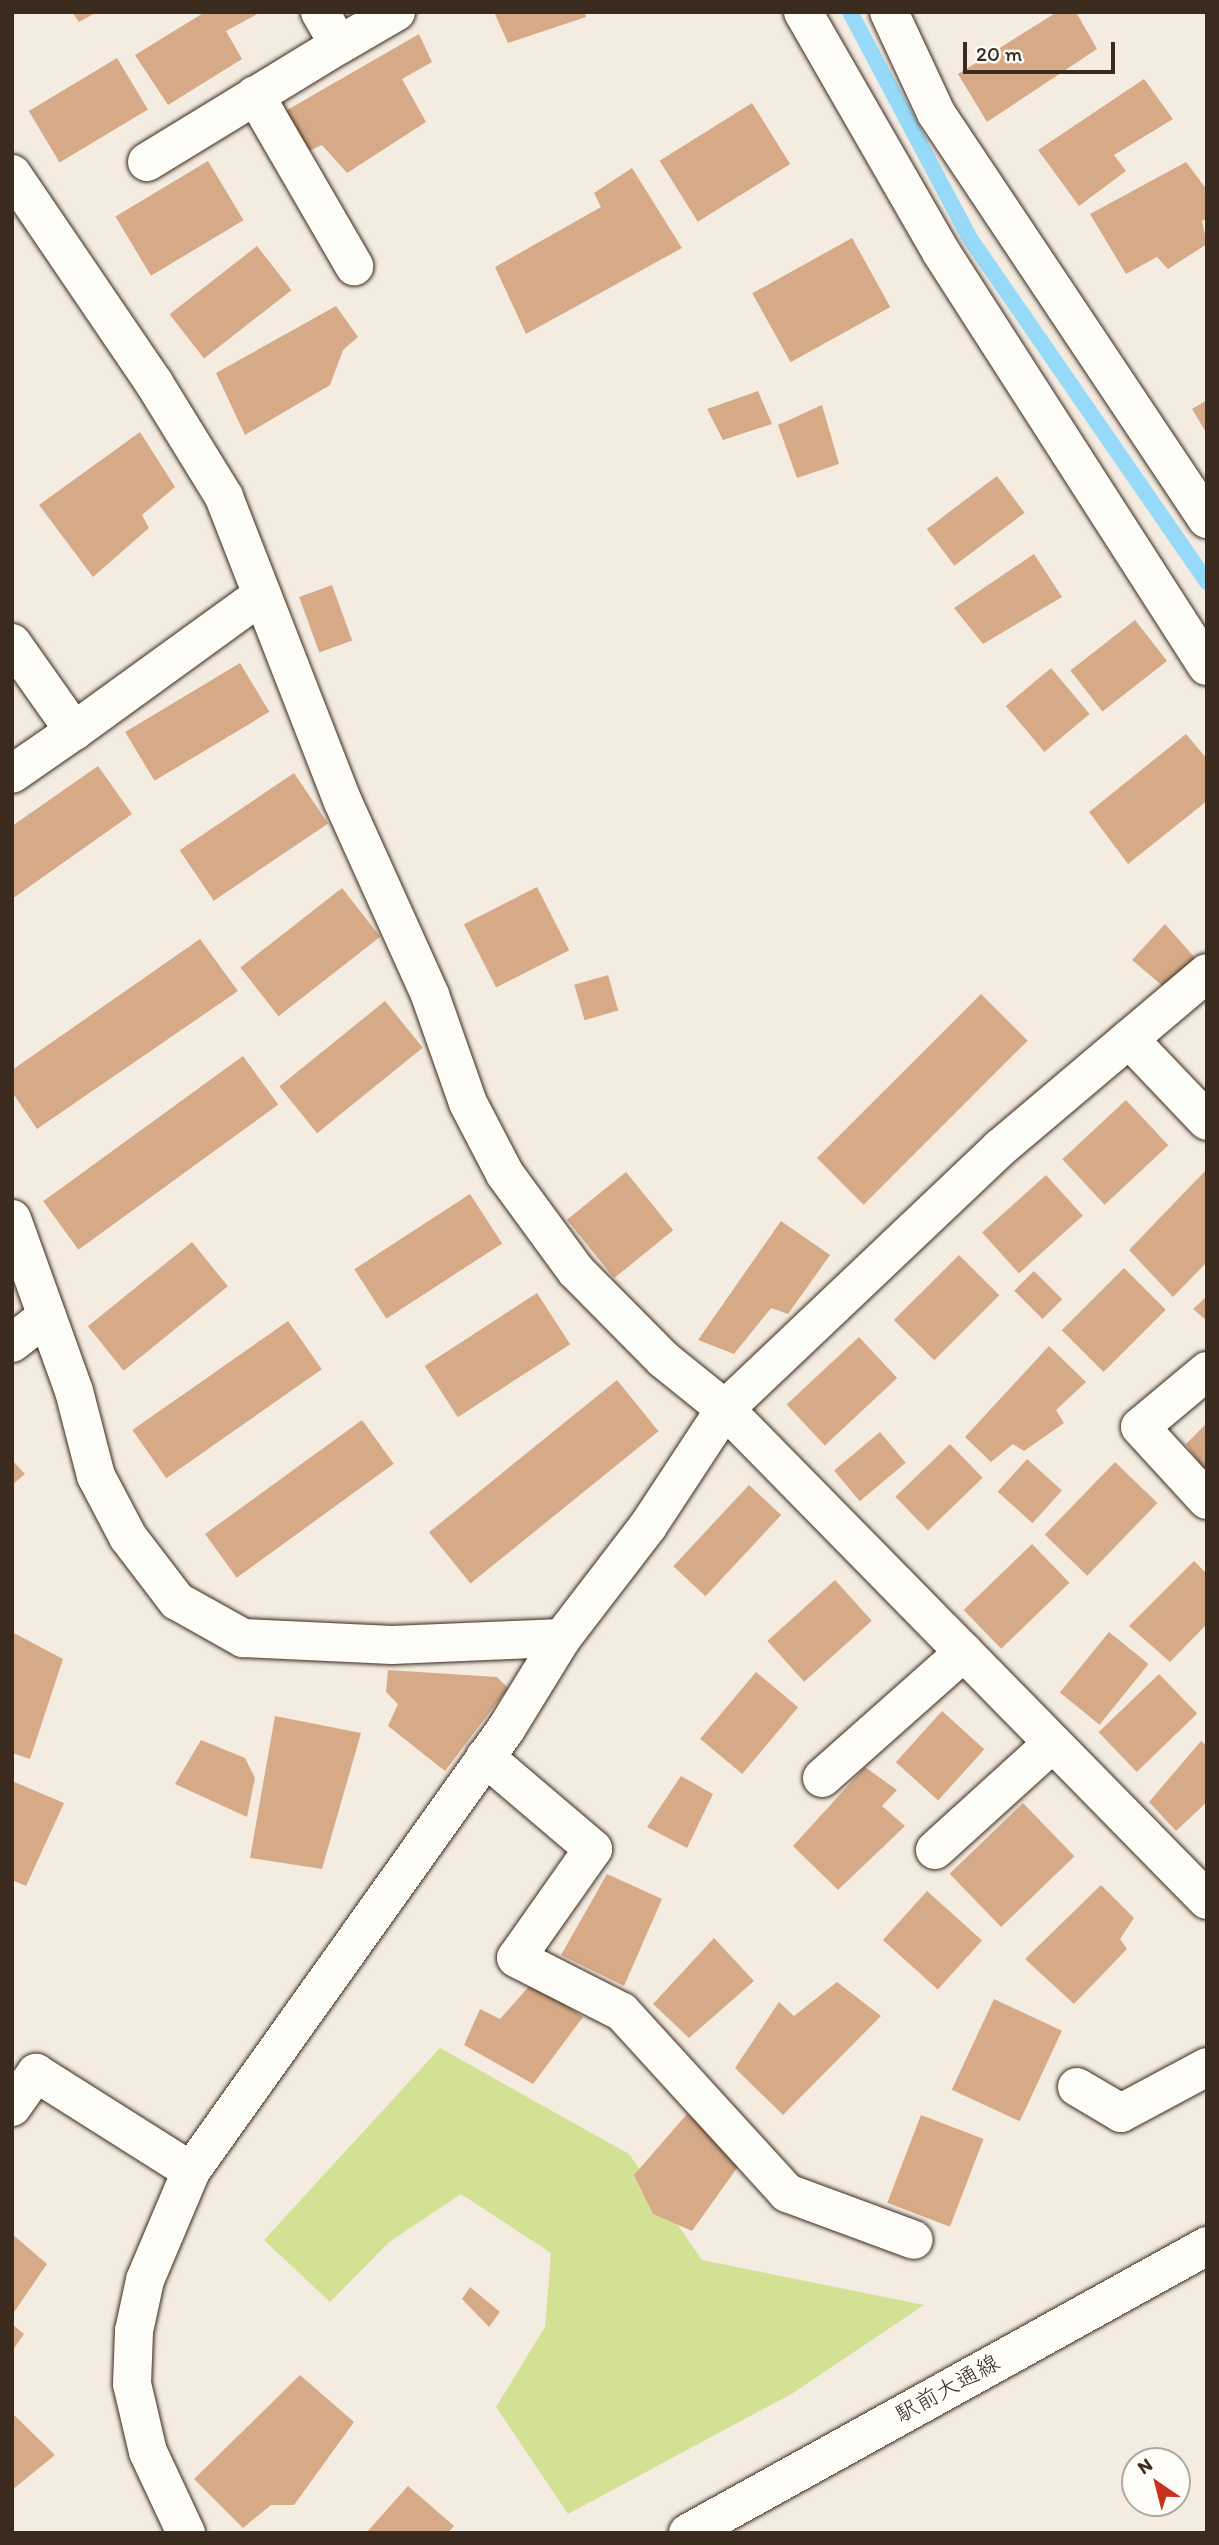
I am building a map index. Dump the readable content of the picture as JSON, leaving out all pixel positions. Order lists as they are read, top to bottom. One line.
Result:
{"streets":{"street":["駅前大通線"]},"scale_bar":"20 m","north":"top left"}
